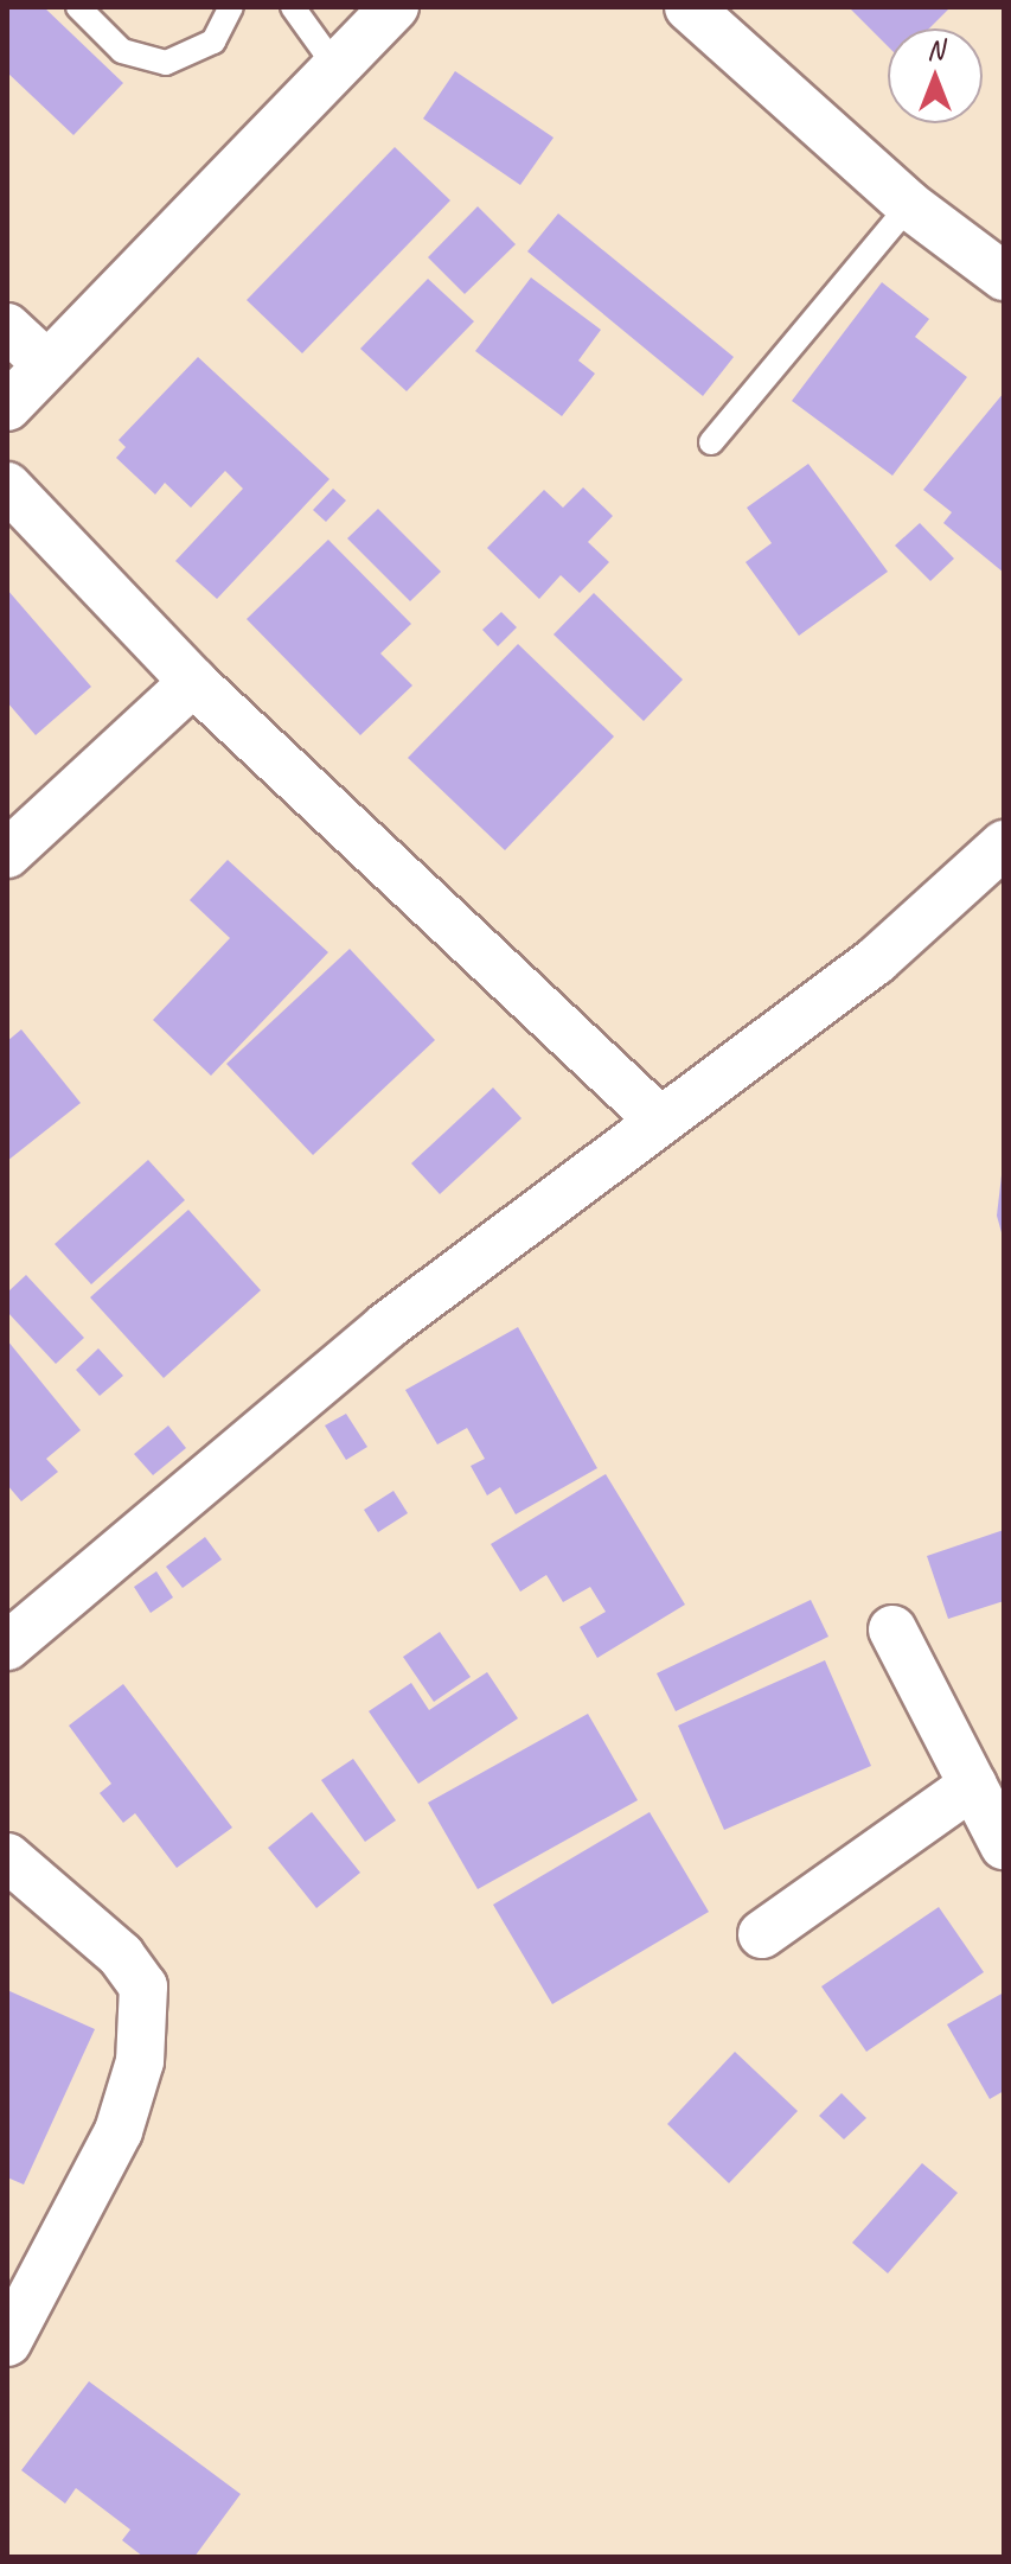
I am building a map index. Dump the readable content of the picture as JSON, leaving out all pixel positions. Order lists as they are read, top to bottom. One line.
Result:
{"north":"top"}
